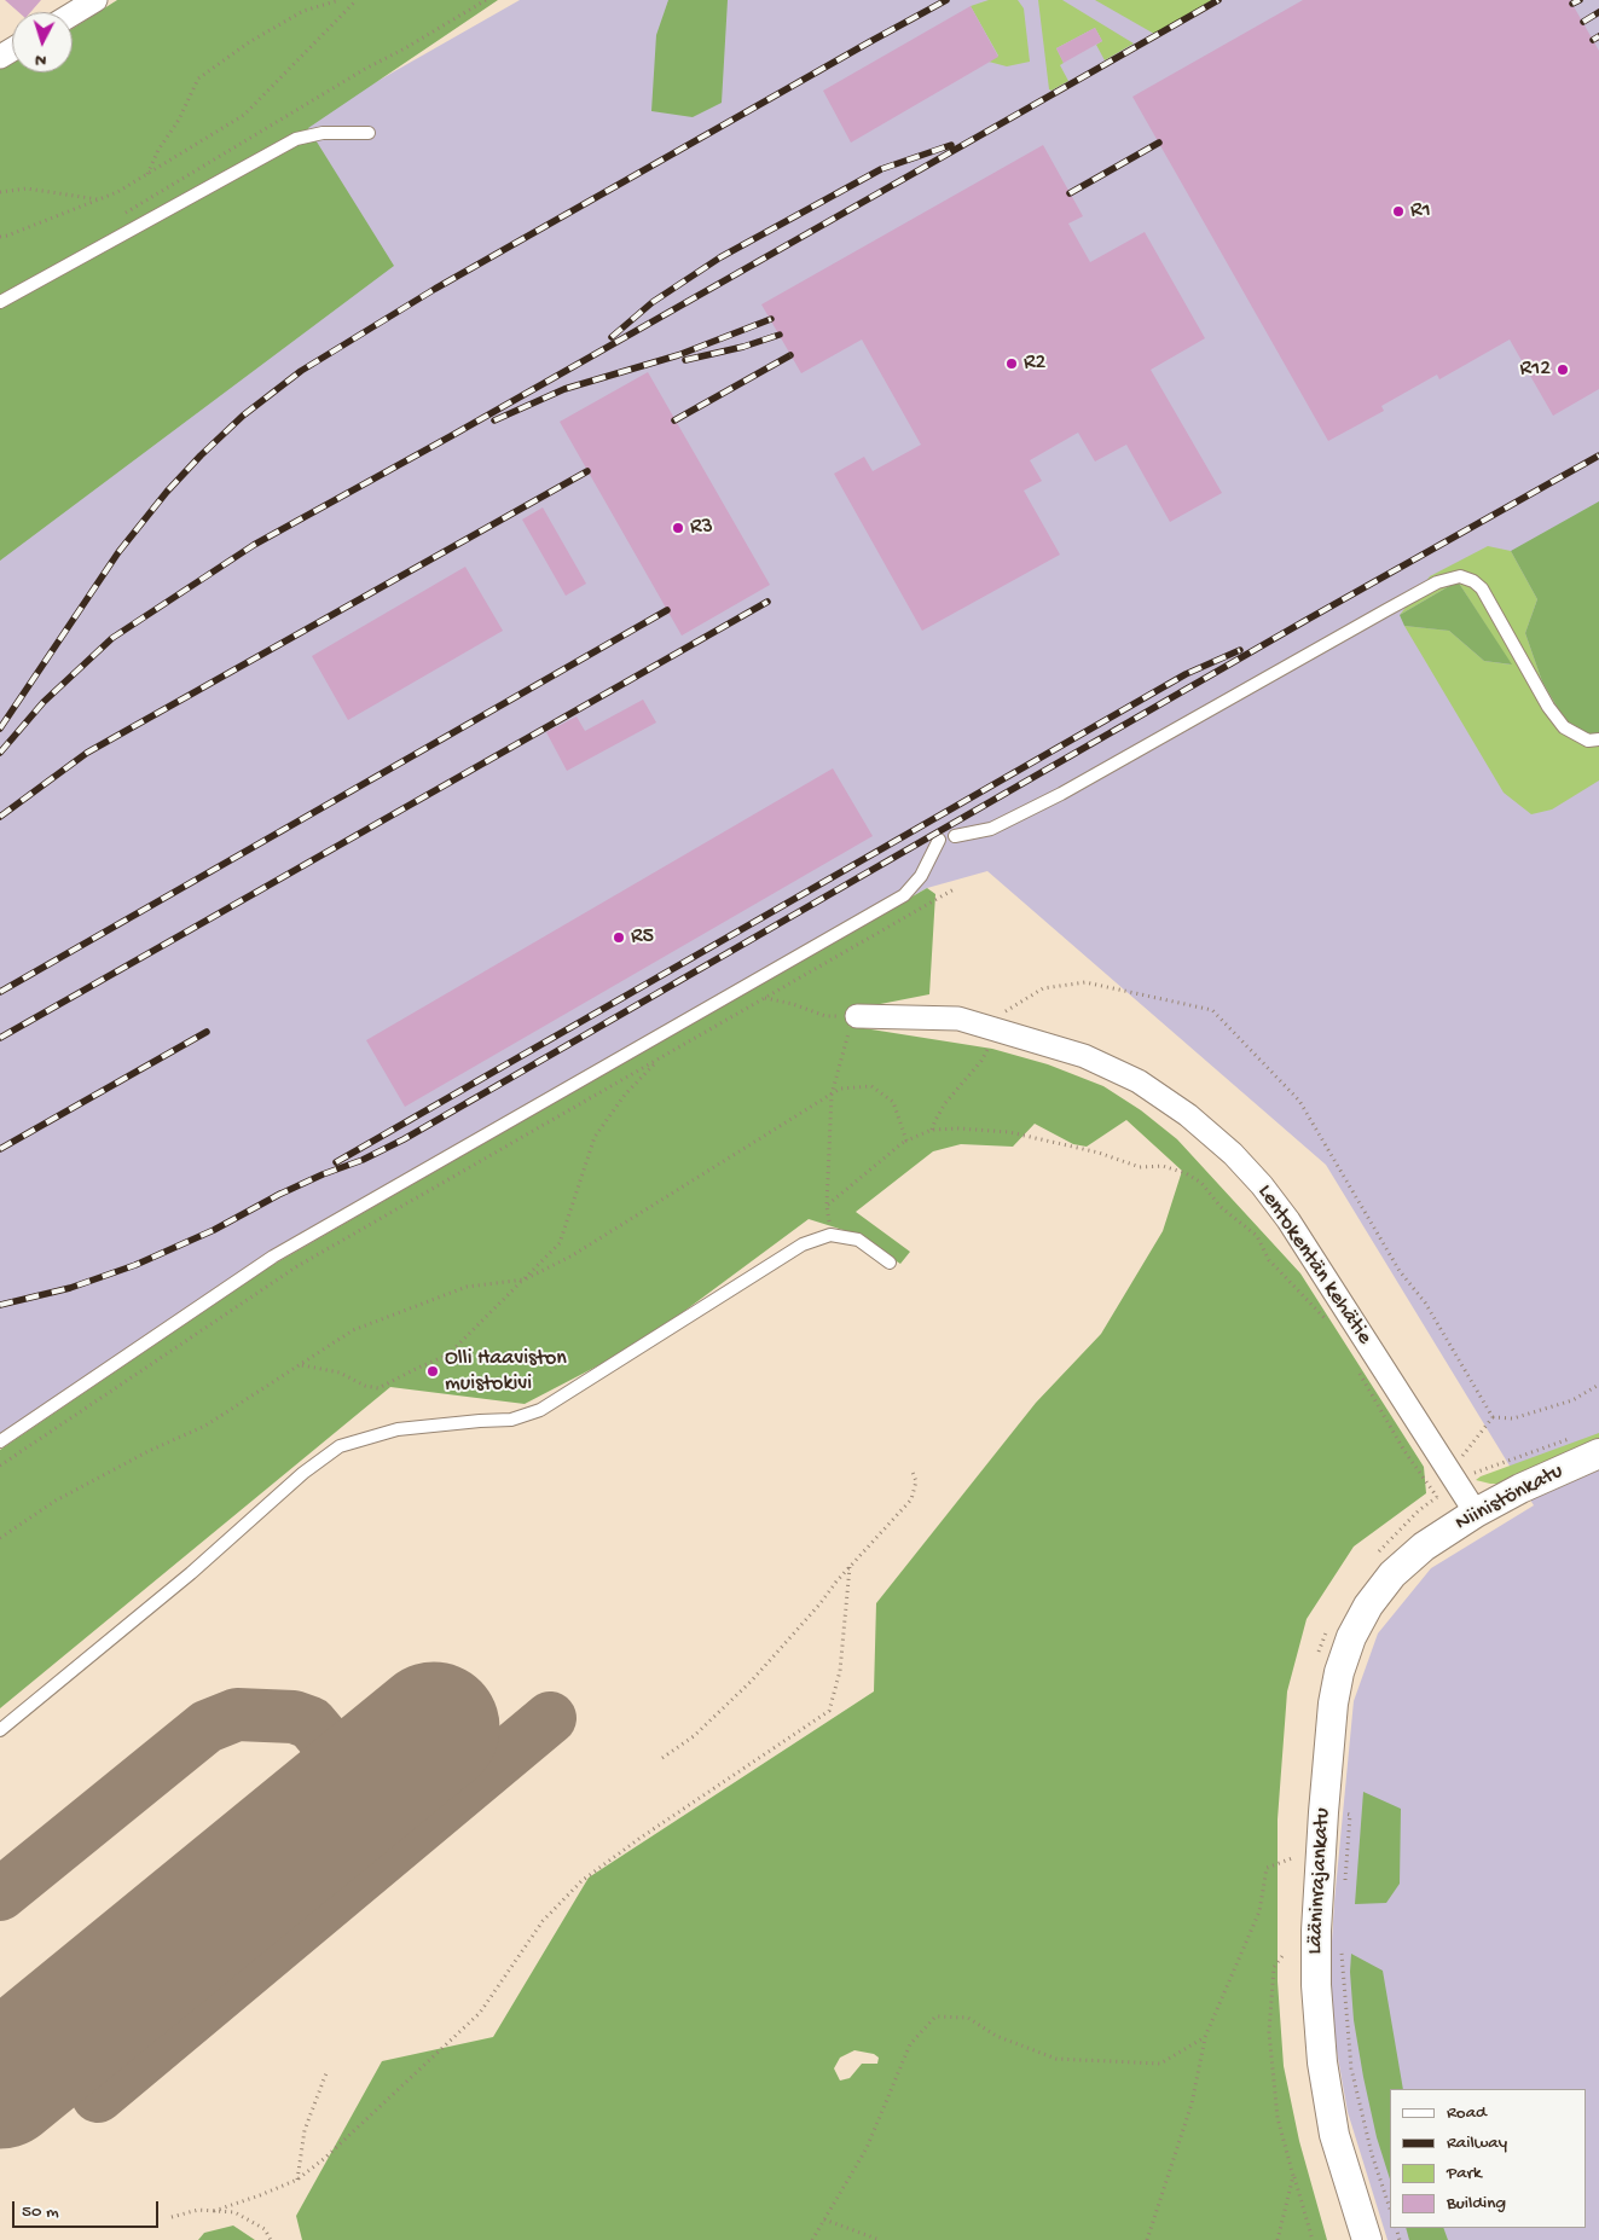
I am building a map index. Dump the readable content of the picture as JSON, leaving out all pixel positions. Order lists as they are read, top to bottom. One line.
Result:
{"streets":{"street":["Lentokentän kehätie","Niinistönkatu","Lääninrajankatu"]},"crossings":[["Lentokentän kehätie","Niinistönkatu"],["Niinistönkatu","Lääninrajankatu"]],"places":["R1","R2","R12","R3","R5","Olli Haaviston muistokivi"],"legend":["Road","Railway","Park","Building"],"scale_bar":"50 m","north":"bottom"}
